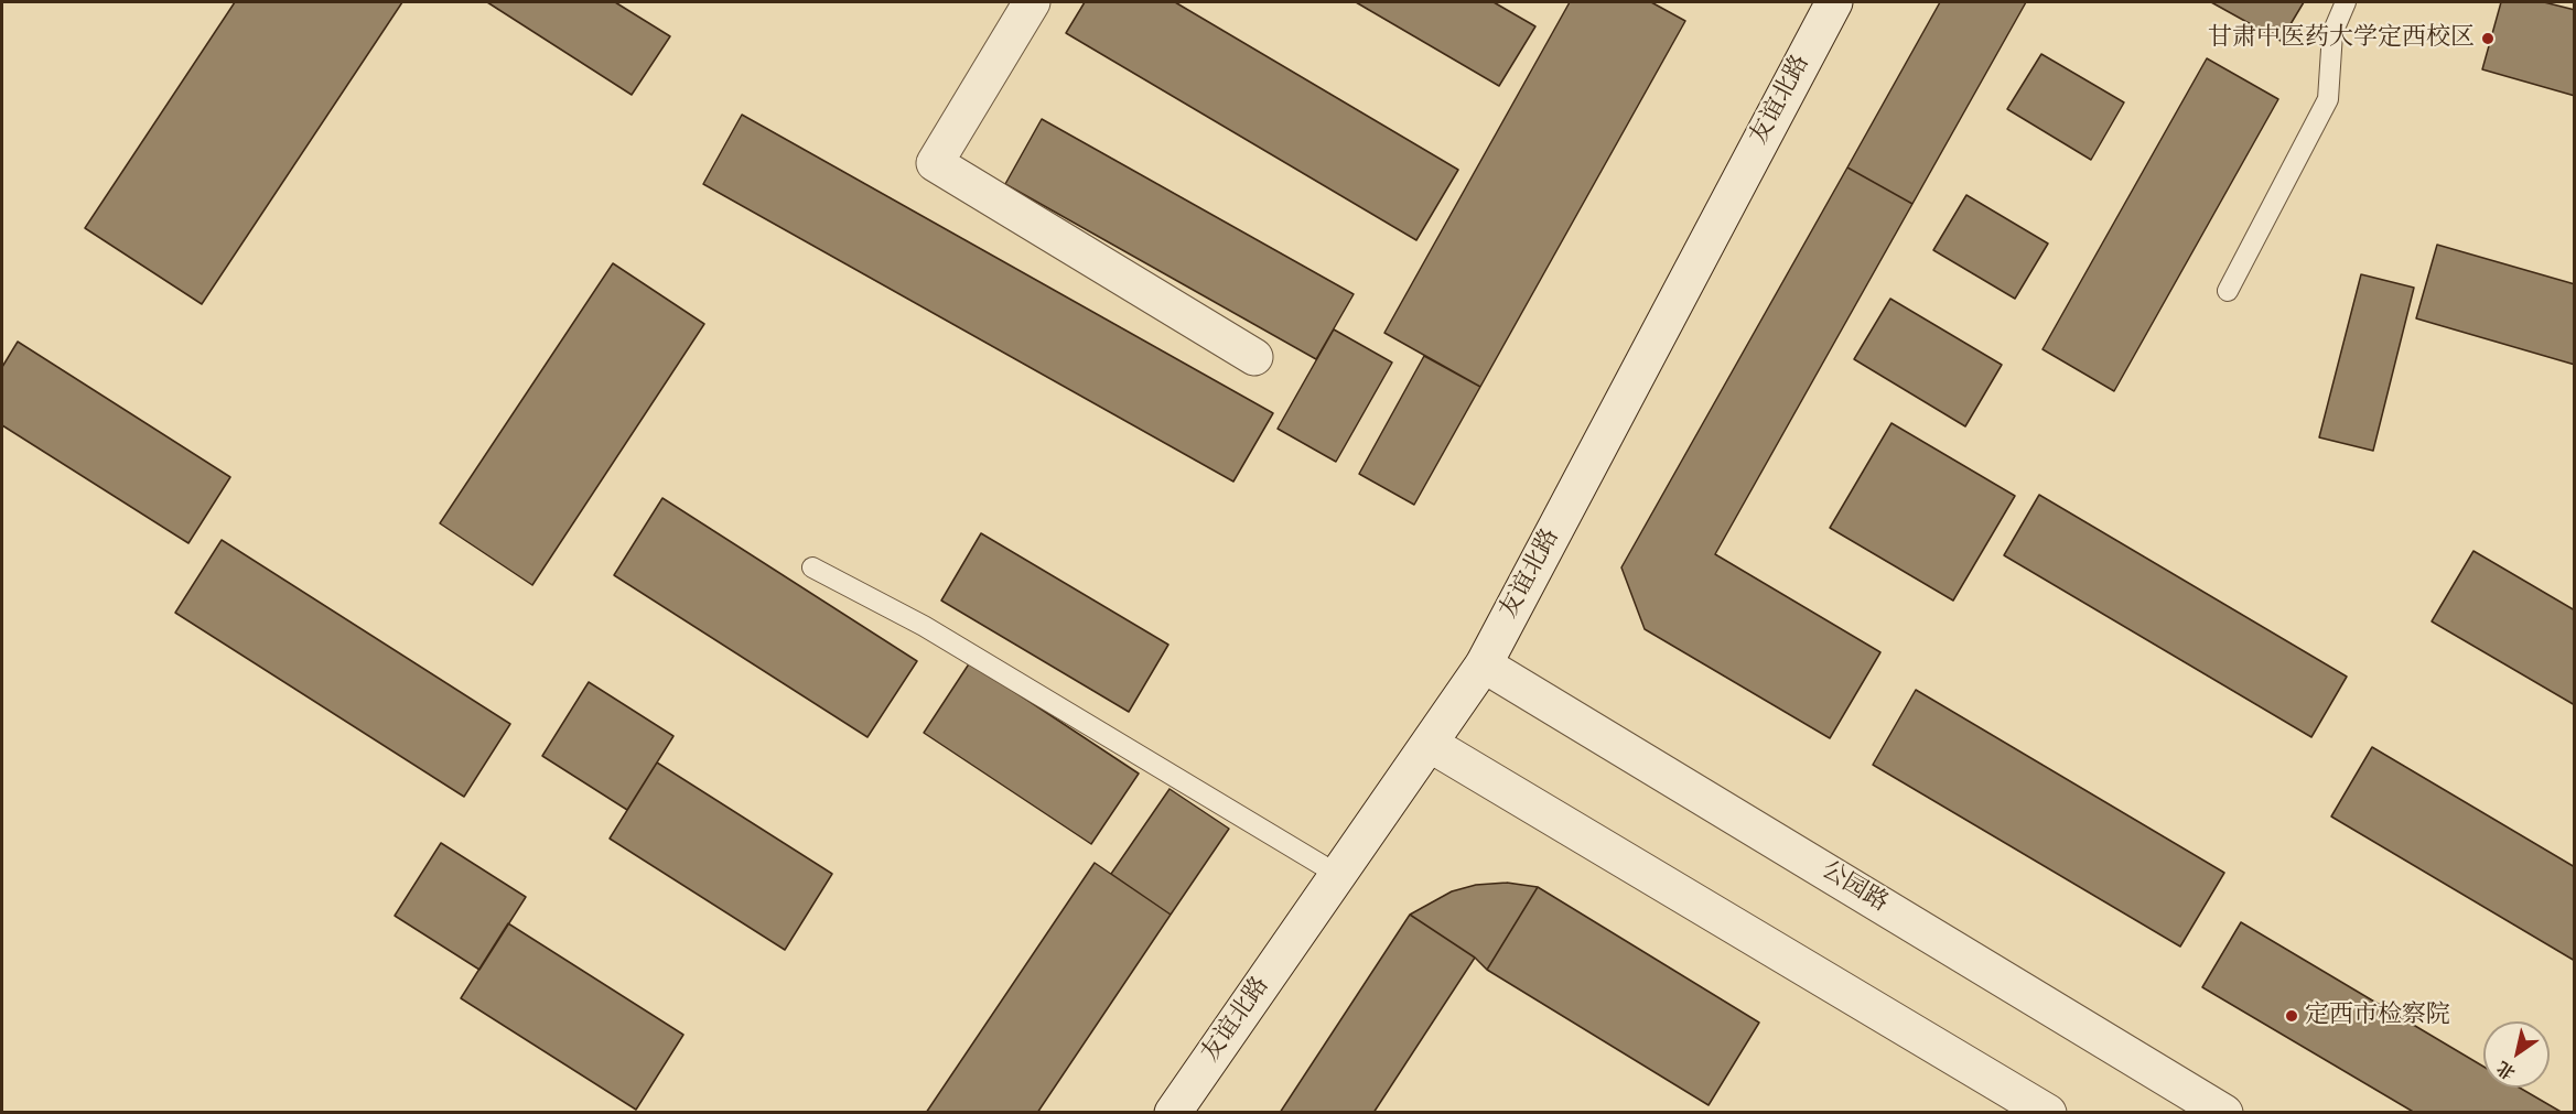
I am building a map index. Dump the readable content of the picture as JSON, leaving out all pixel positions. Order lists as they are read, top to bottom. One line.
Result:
{"streets":{"street":["友谊北路","公园路"]},"crossings":[["友谊北路","公园路"]],"places":["甘肃中医药大学定西校区","定西市检察院"],"north":"bottom left"}
